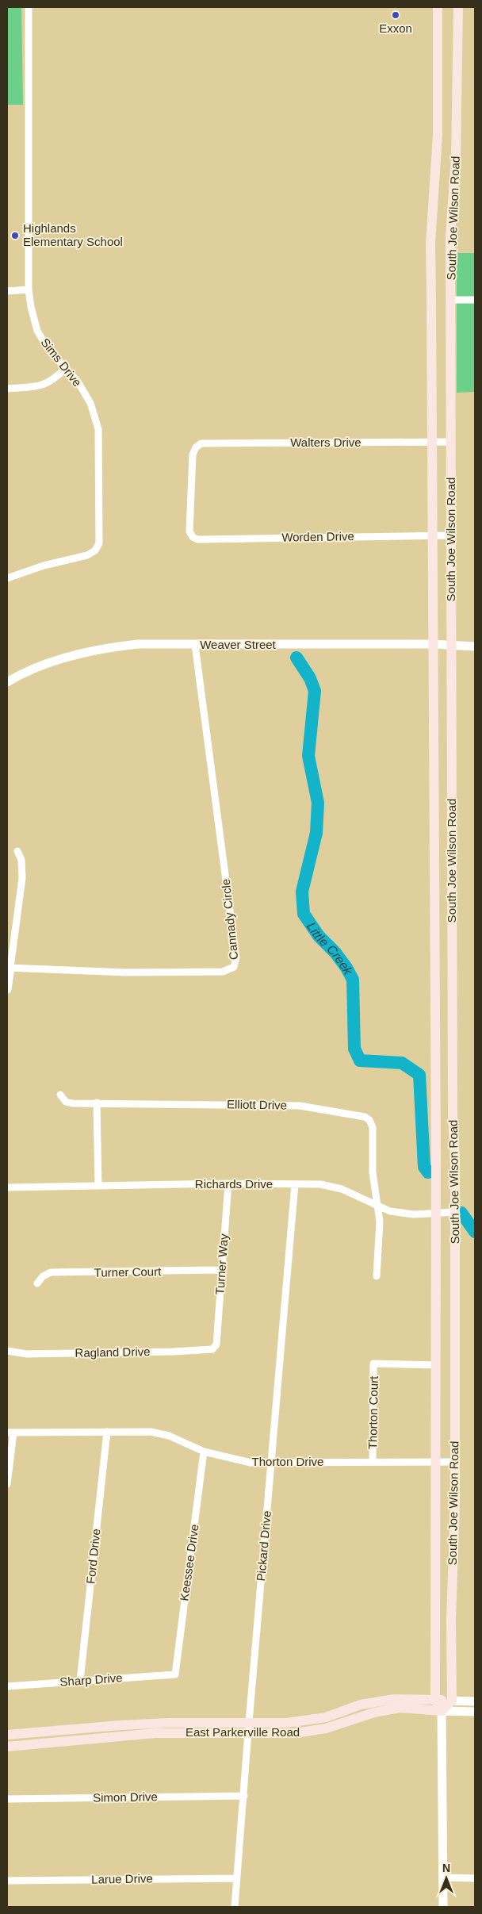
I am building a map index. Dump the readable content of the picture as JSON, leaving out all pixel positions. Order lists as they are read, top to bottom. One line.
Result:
{"streets":{"main road":["South Joe Wilson Road","East Parkerville Road"],"street":["Sims Drive","Walters Drive","Worden Drive","Weaver Street","Cannady Circle","Elliott Drive","Richards Drive","Turner Way","Turner Court","Ragland Drive","Thorton Court","Thorton Drive","Pickard Drive","Ford Drive","Keessee Drive","Sharp Drive","Simon Drive","Larue Drive"]},"crossings":[["South Joe Wilson Road","Walters Drive"],["South Joe Wilson Road","Worden Drive"],["South Joe Wilson Road","Weaver Street"],["South Joe Wilson Road","Richards Drive"],["South Joe Wilson Road","Thorton Court"],["South Joe Wilson Road","Thorton Drive"],["South Joe Wilson Road","East Parkerville Road"],["Walters Drive","Worden Drive"],["Weaver Street","Cannady Circle"],["Elliott Drive","Richards Drive"],["Richards Drive","Turner Way"],["Richards Drive","Pickard Drive"],["Turner Way","Turner Court"],["Turner Way","Ragland Drive"],["Thorton Court","Thorton Drive"],["Thorton Drive","Pickard Drive"],["Thorton Drive","Ford Drive"],["Thorton Drive","Keessee Drive"],["Pickard Drive","East Parkerville Road"],["Pickard Drive","Simon Drive"],["Pickard Drive","Larue Drive"],["Ford Drive","Sharp Drive"],["Keessee Drive","Sharp Drive"]],"water":["Little Creek"],"places":["Exxon","Highlands Elementary School"],"north":"top"}
